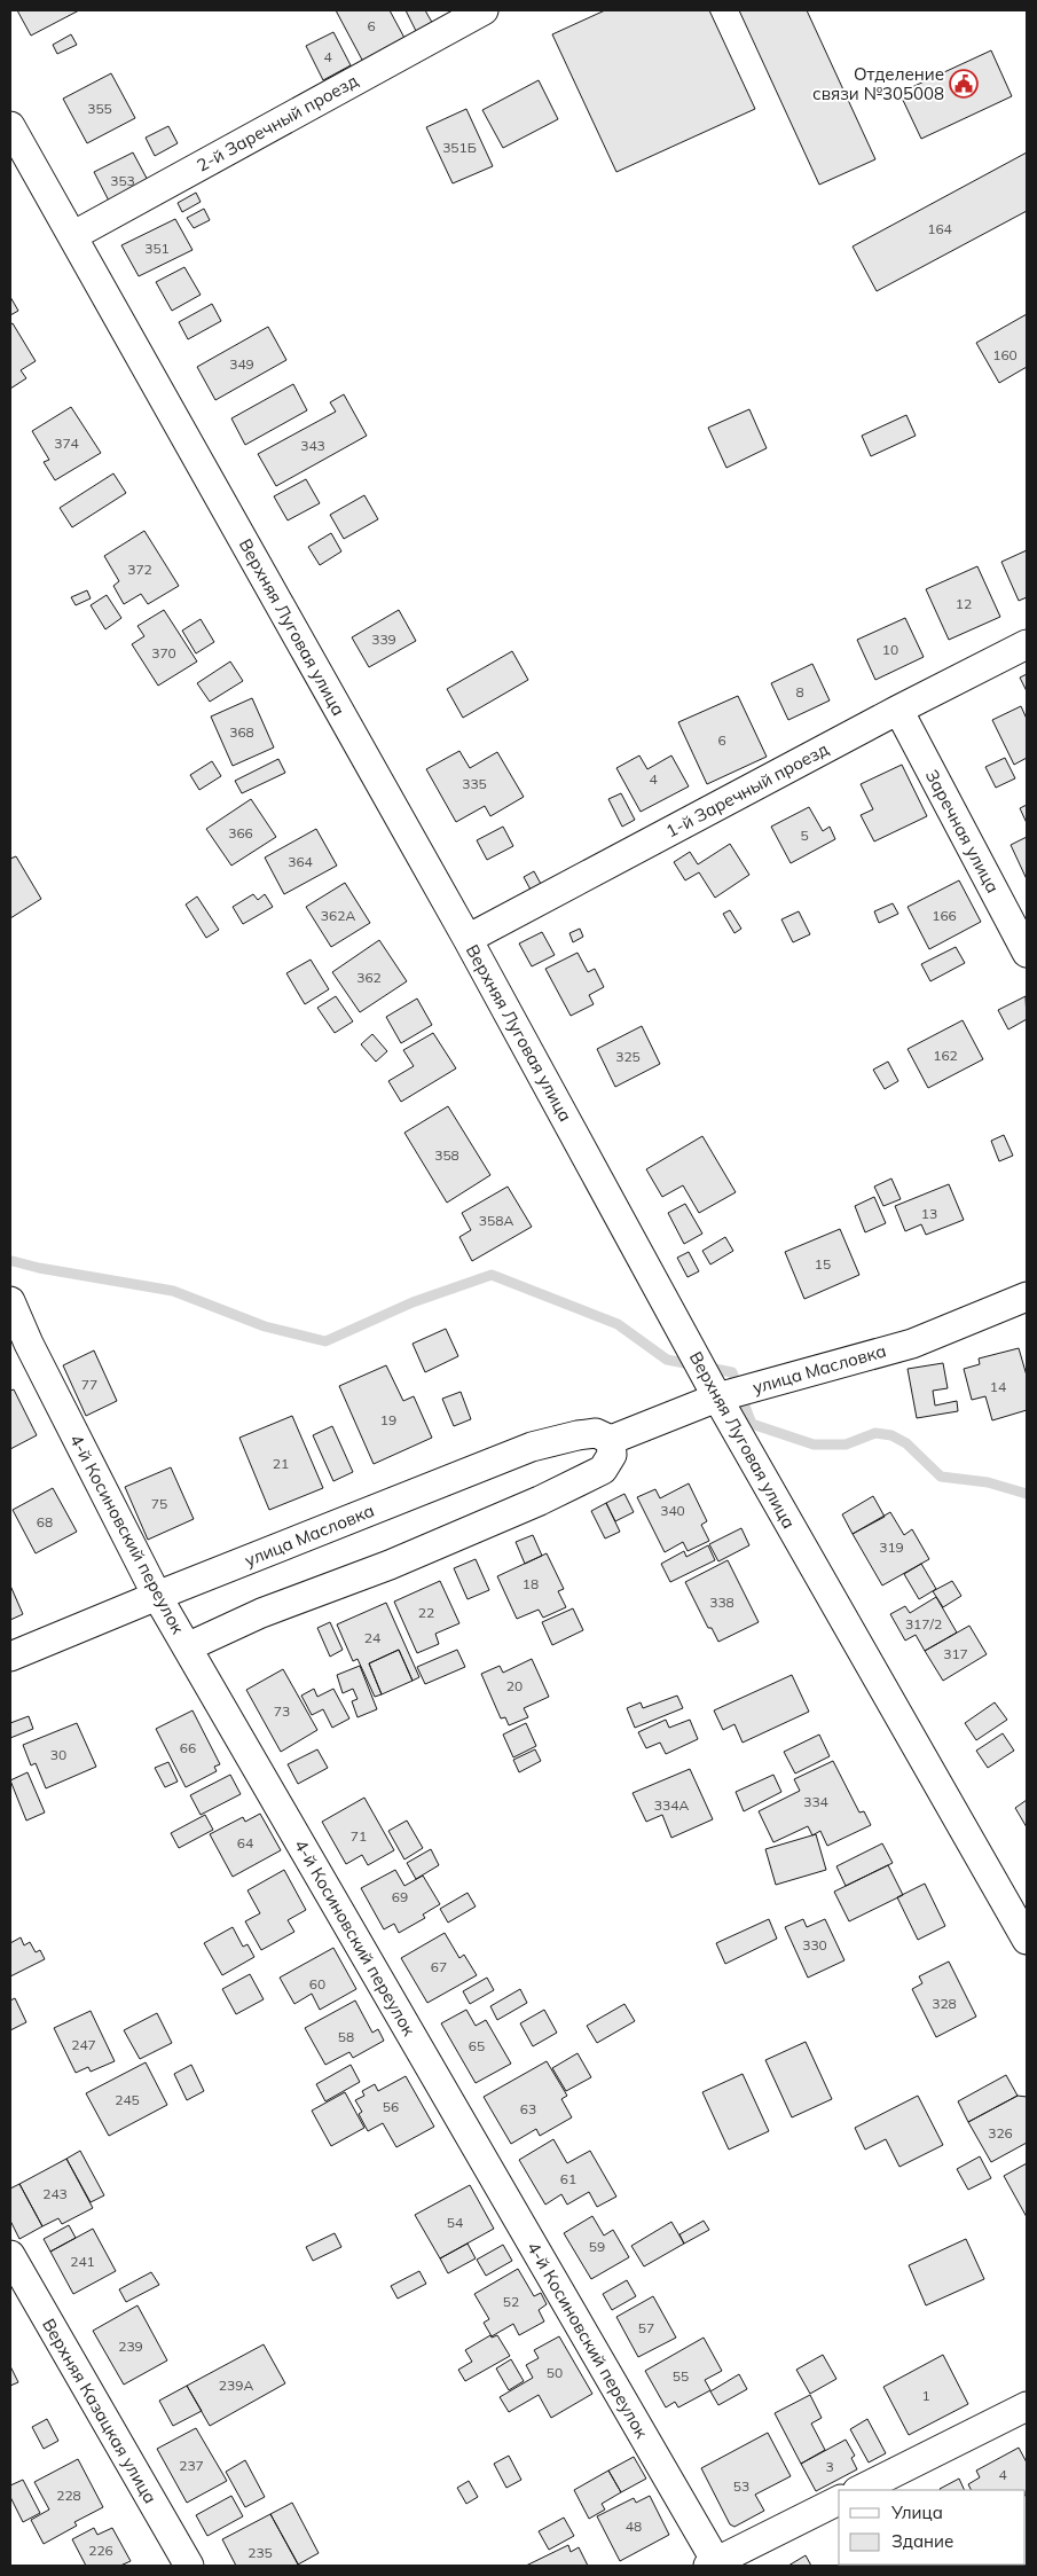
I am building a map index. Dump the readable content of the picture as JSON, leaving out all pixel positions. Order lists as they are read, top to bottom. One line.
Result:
{"streets":{"street":["2-й Заречный проезд","Верхняя Луговая улица","1-й Заречный проезд","Заречная улица","улица Масловка","4-й Косиновский переулок","Верхняя Казацкая улица"]},"crossings":[["2-й Заречный проезд","Верхняя Луговая улица"],["Верхняя Луговая улица","1-й Заречный проезд"],["Верхняя Луговая улица","улица Масловка"],["1-й Заречный проезд","Заречная улица"],["улица Масловка","4-й Косиновский переулок"]],"places":{"public building":["Отделение связи №305008"]},"house_numbers":["6","4","355","351Б","353","164","351","160","349","374","343","372","12","339","10","370","8","368","6","4","335","366","5","364","362А","166","362","162","325","358","13","358А","15","77","14","19","21","75","340","68","319","18","338","22","317/2","24","317","20","73","66","30","334","334А","71","64","69","330","67","60","328","58","247","65","245","56","63","326","61","243","54","59","241","52","57","239","50","55","239А","1","237","3","4","53","228","48","226","235"],"legend":["Улица","Здание"]}
